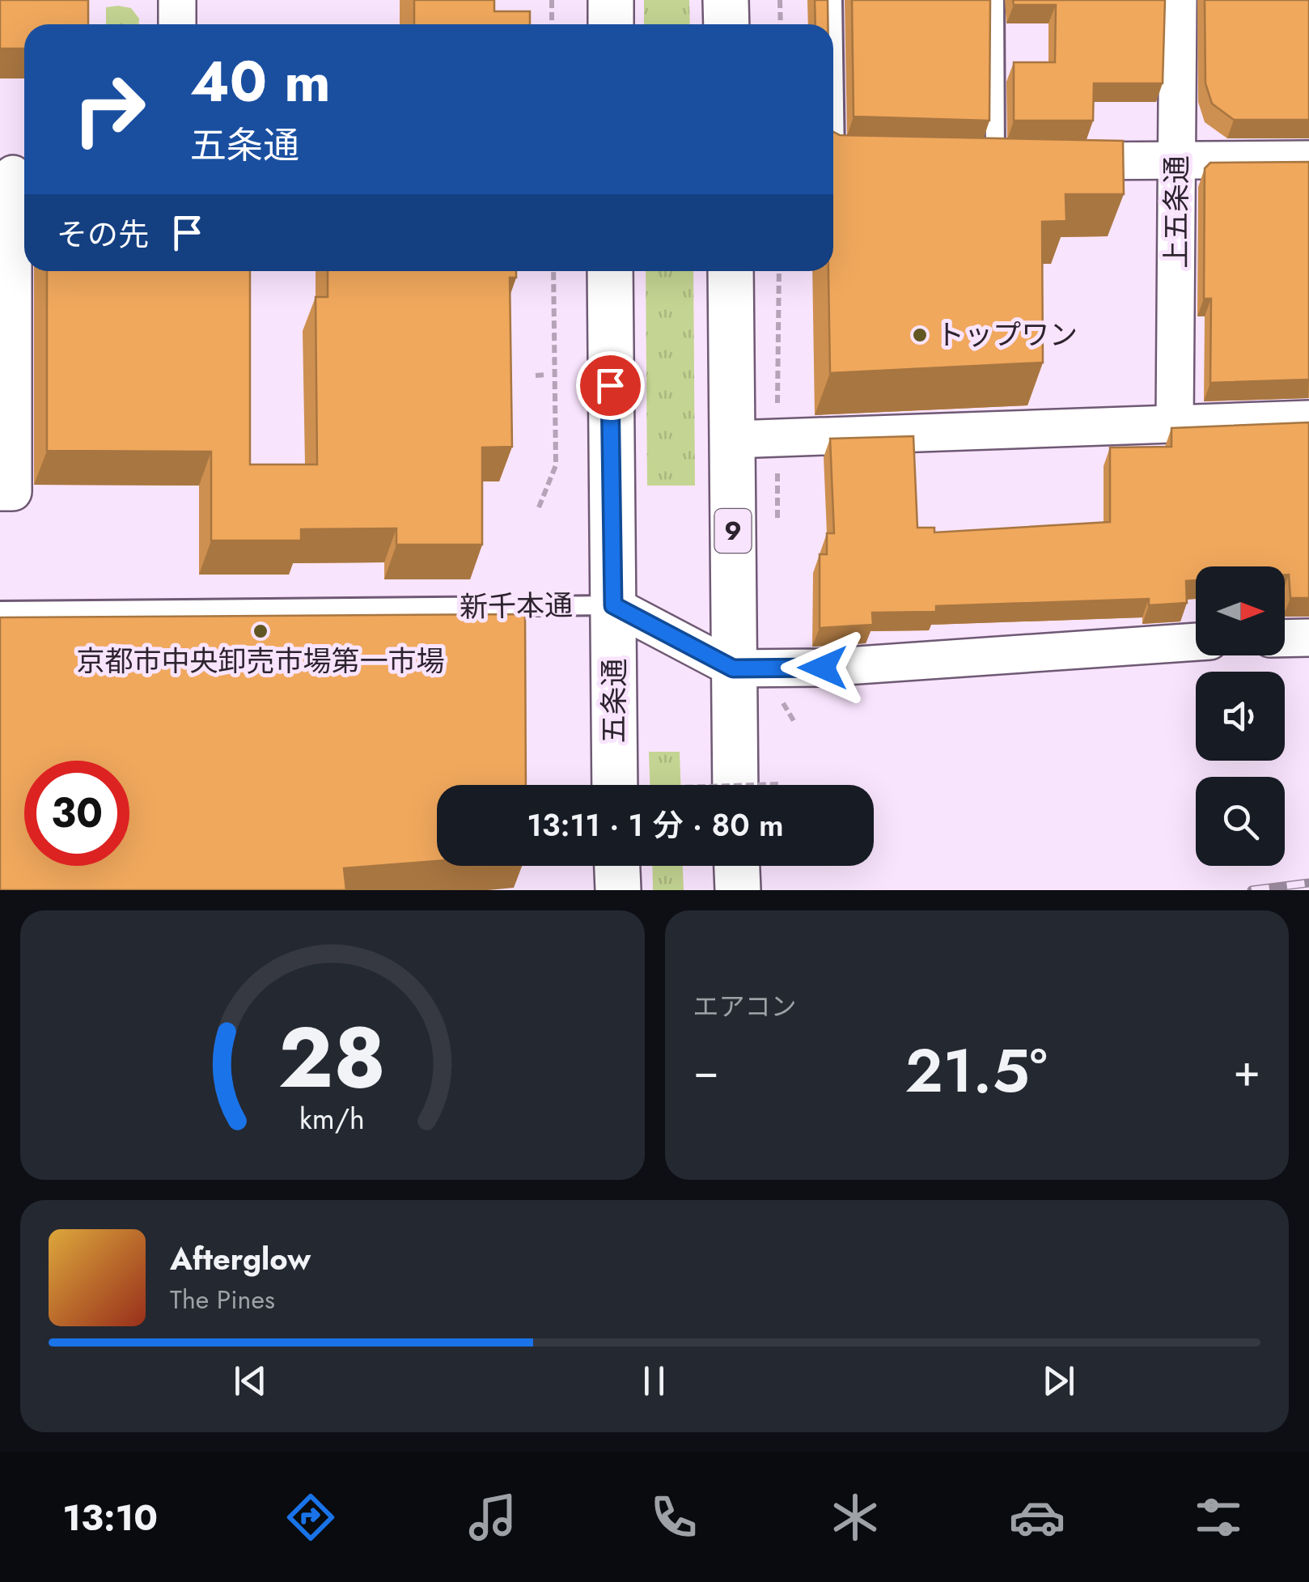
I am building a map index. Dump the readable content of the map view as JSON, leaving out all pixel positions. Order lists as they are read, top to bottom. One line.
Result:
{"streets":{"highway":["9","五条通"],"street":["上五条通","新千本通"]},"crossings":[["9","新千本通"],["新千本通","五条通"]],"places":["トップワン","京都市中央卸売市場第一市場"],"north":"right","page":{"turn":["40 m","五条通"],"then":"その先","limit":"30","trip":"13:11 · 1 分 · 80 m","tile":"エアコン","heat":["−","21.5°","+"],"song":["Afterglow","The Pines"],"tabs":"13:10","gauge":["28","km/h"]}}
